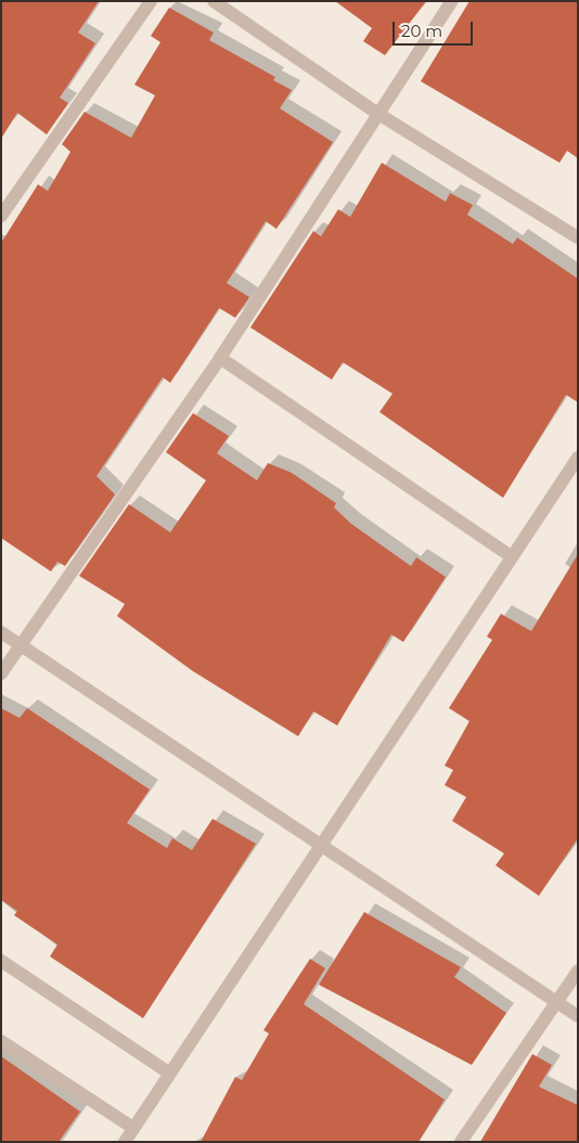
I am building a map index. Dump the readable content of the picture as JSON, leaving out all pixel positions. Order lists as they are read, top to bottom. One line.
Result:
{"scale_bar":"20 m"}
